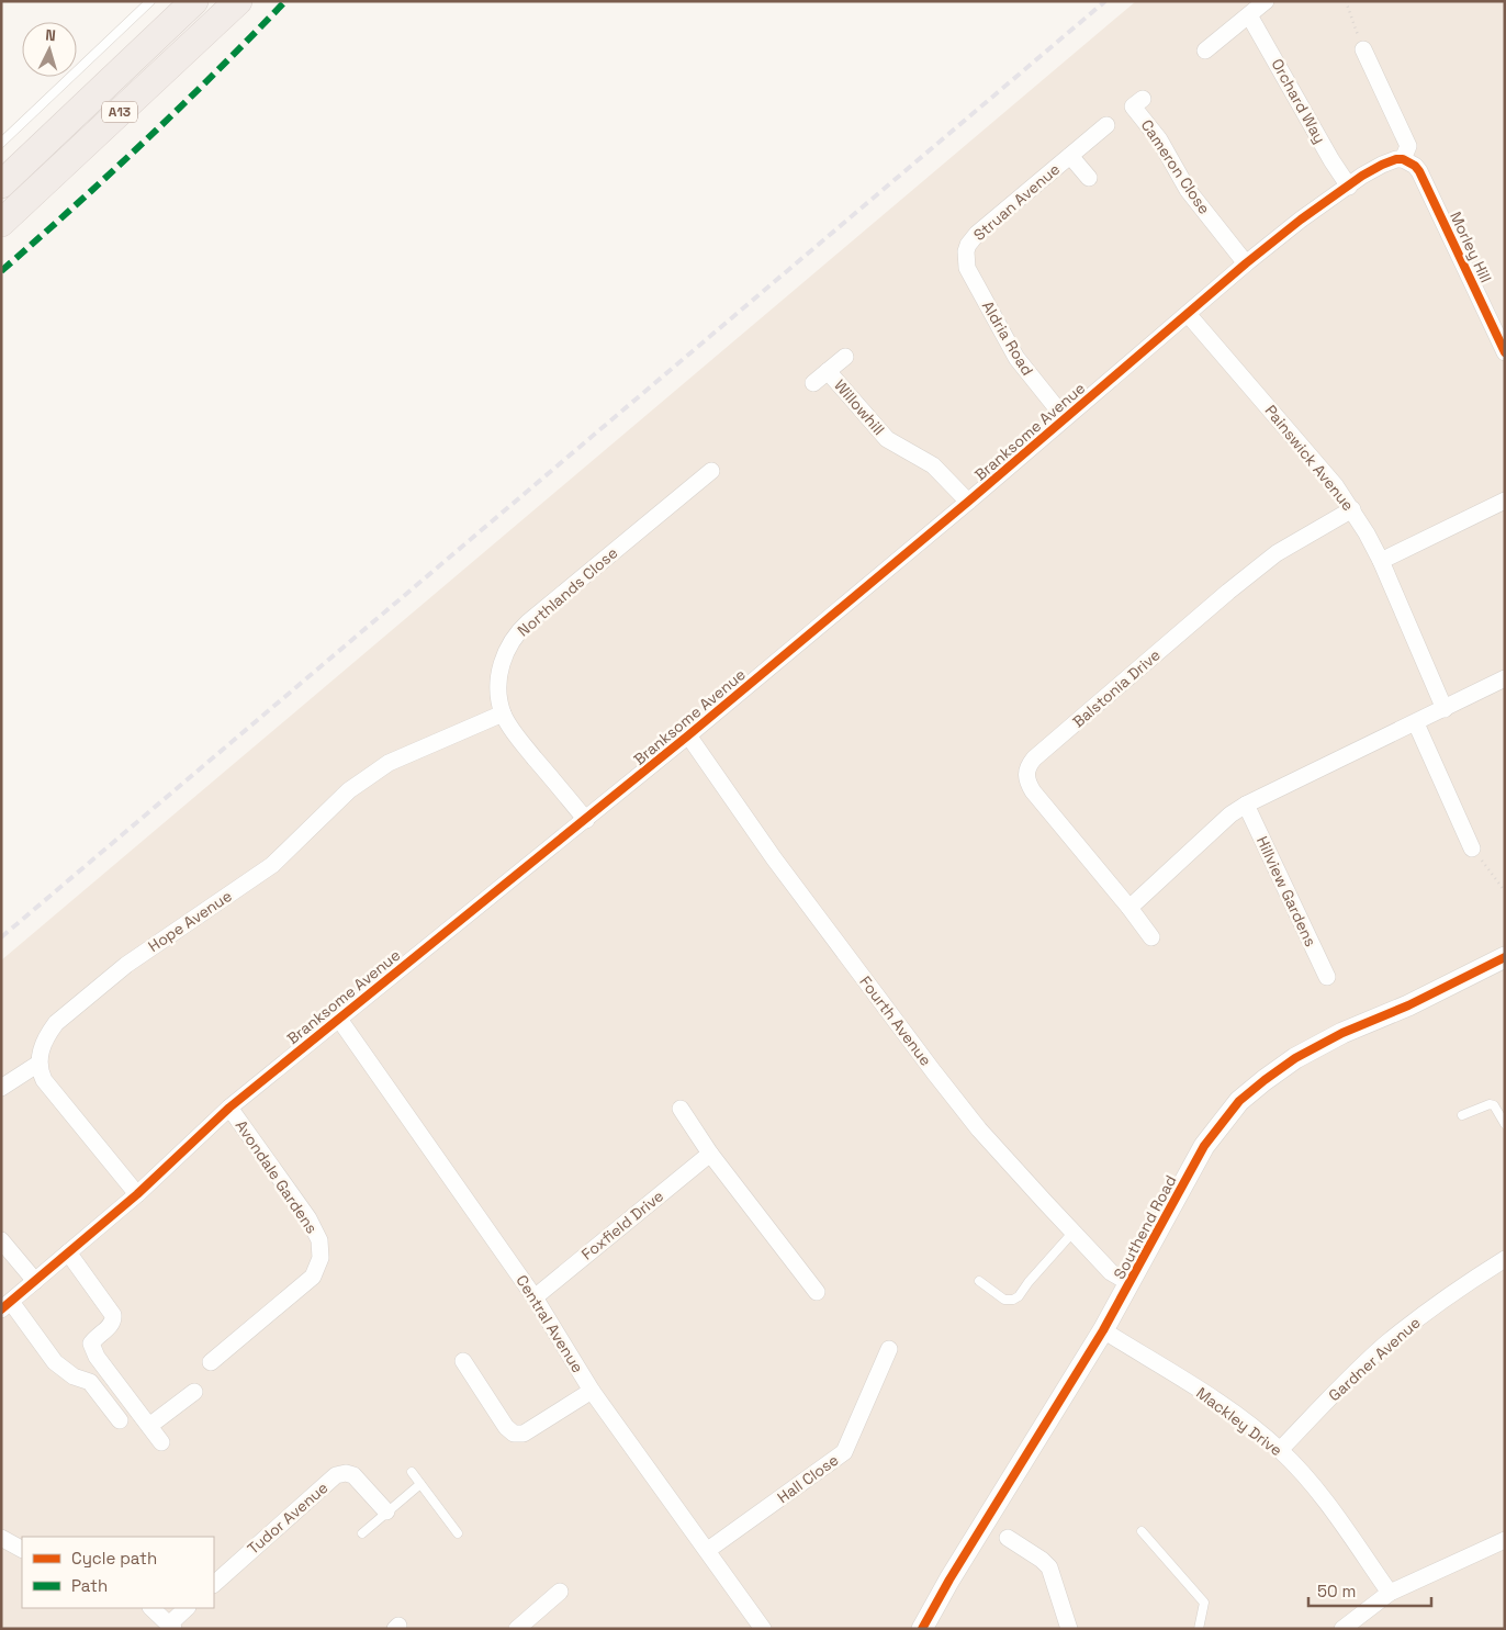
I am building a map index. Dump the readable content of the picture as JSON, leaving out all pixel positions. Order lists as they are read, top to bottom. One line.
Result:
{"streets":{"highway":["A13"],"street":["Orchard Way","Cameron Close","Struan Avenue","Morley Hill","Aldria Road","Willowhill","Branksome Avenue","Painswick Avenue","Northlands Close","Balstonia Drive","Hillview Gardens","Hope Avenue","Fourth Avenue","Avondale Gardens","Foxfield Drive","Southend Road","Central Avenue","Gardner Avenue","Mackley Drive","Hall Close","Tudor Avenue"]},"crossings":[["Orchard Way","Branksome Avenue"],["Cameron Close","Branksome Avenue"],["Struan Avenue","Aldria Road"],["Morley Hill","Branksome Avenue"],["Aldria Road","Branksome Avenue"],["Willowhill","Branksome Avenue"],["Branksome Avenue","Painswick Avenue"],["Branksome Avenue","Northlands Close"],["Branksome Avenue","Fourth Avenue"],["Branksome Avenue","Avondale Gardens"],["Branksome Avenue","Central Avenue"],["Painswick Avenue","Balstonia Drive"],["Northlands Close","Hope Avenue"],["Fourth Avenue","Southend Road"],["Foxfield Drive","Central Avenue"],["Southend Road","Mackley Drive"],["Central Avenue","Hall Close"],["Gardner Avenue","Mackley Drive"]],"legend":["Cycle path","Path"],"scale_bar":"50 m","north":"top"}
